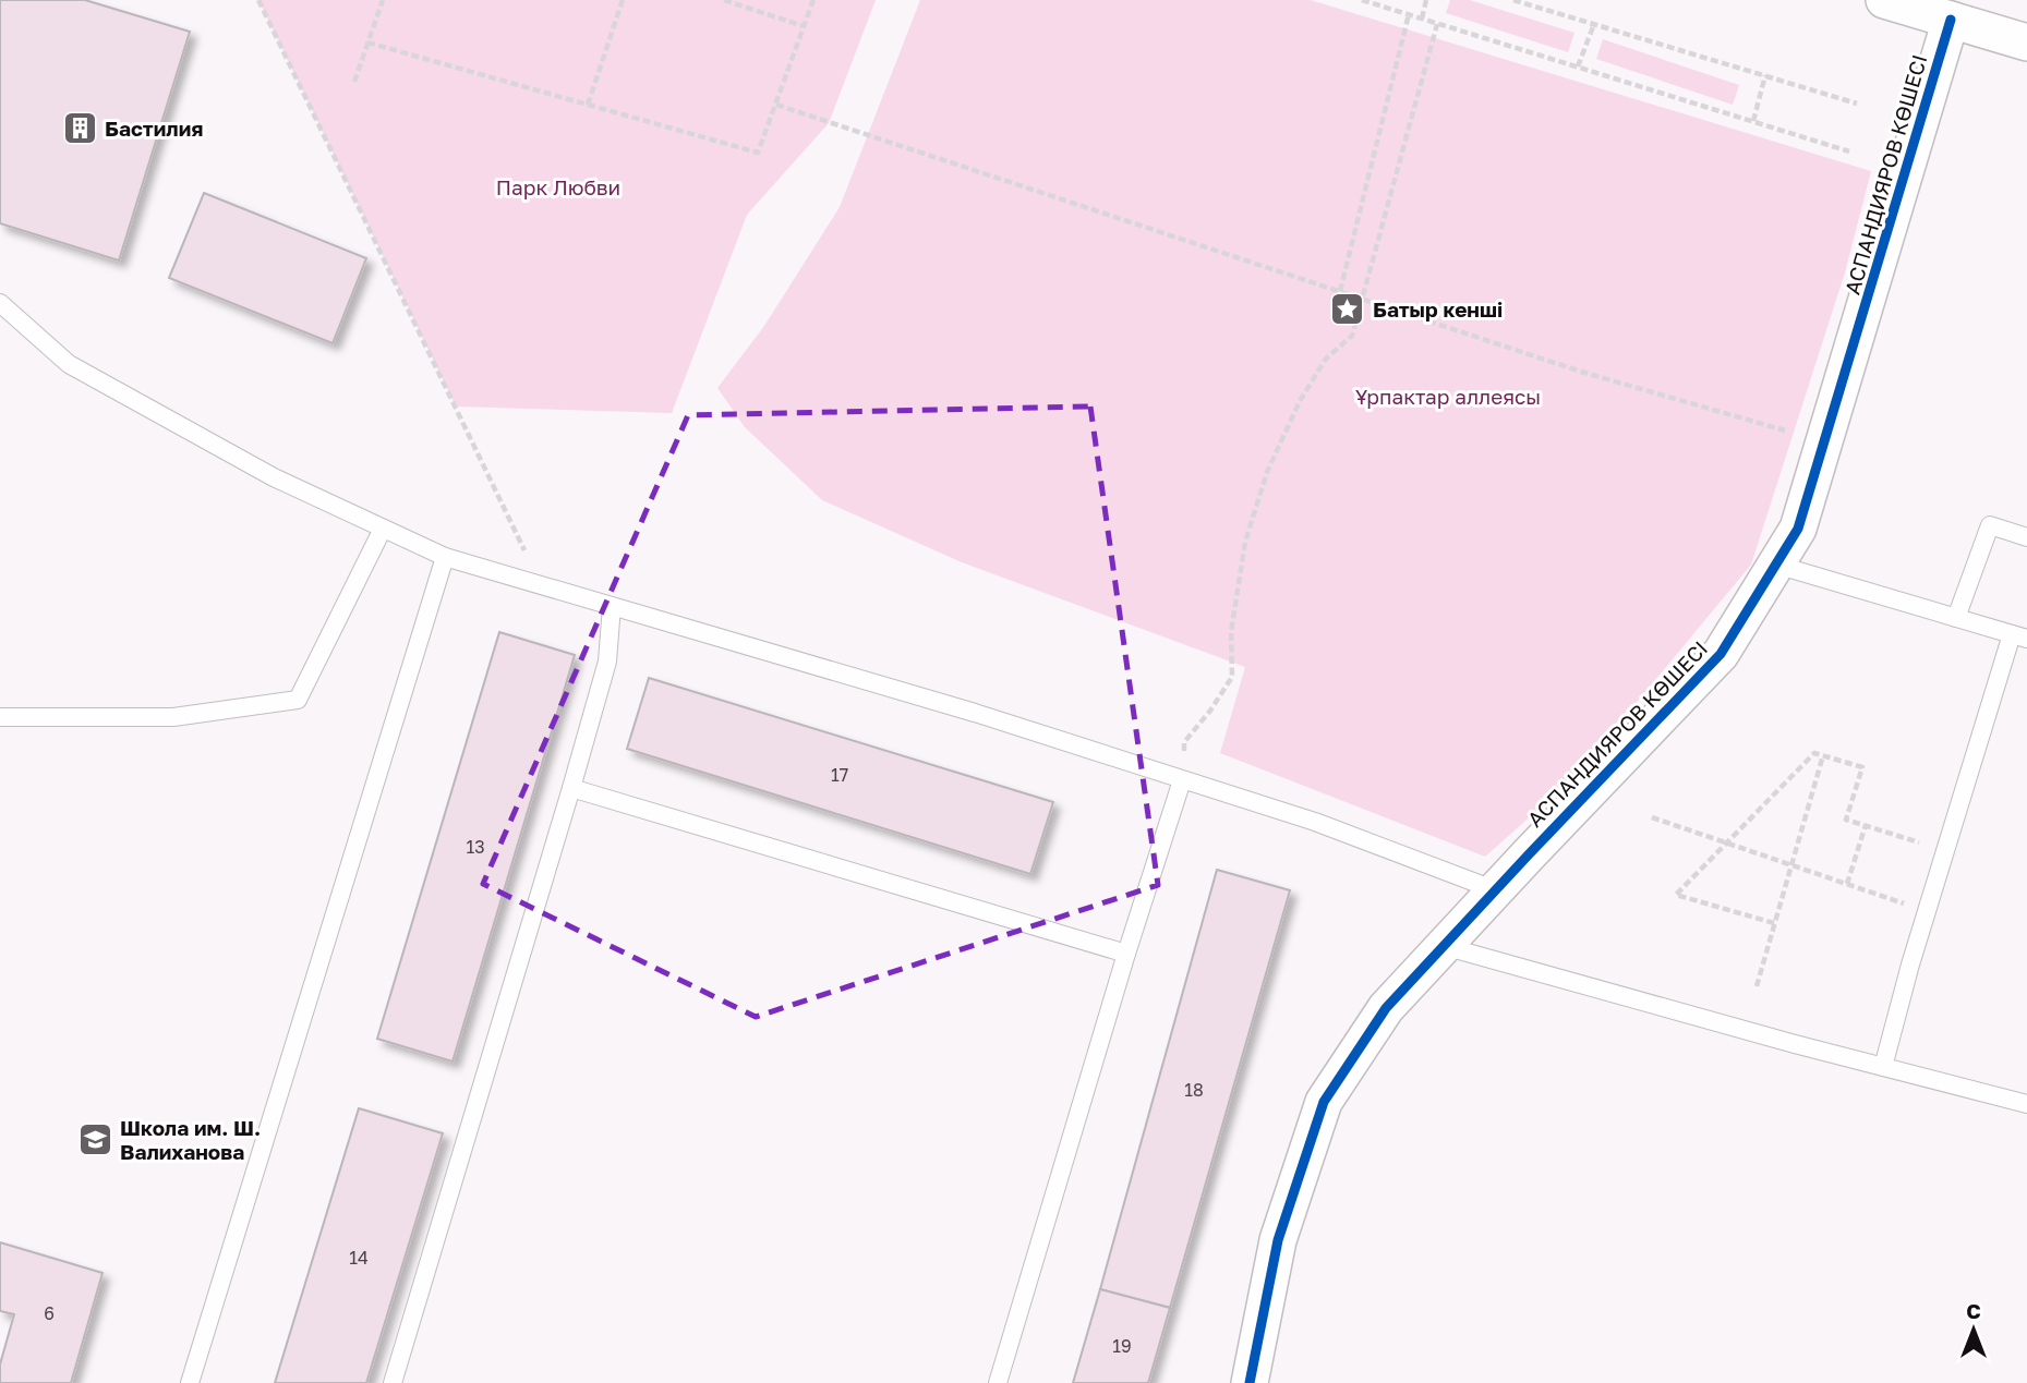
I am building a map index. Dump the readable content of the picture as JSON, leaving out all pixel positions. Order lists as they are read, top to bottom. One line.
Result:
{"streets":{"street":["АСПАНДИЯРОВ КӨШЕСІ"]},"parks":["Парк Любви","Ұрпактар аллеясы"],"places":{"building":["Бастилия"],"place":["Батыр кенші"],"school or university":["Школа им. Ш. Валиханова"]},"house_numbers":["17","13","18","14","6","19"],"north":"top"}
